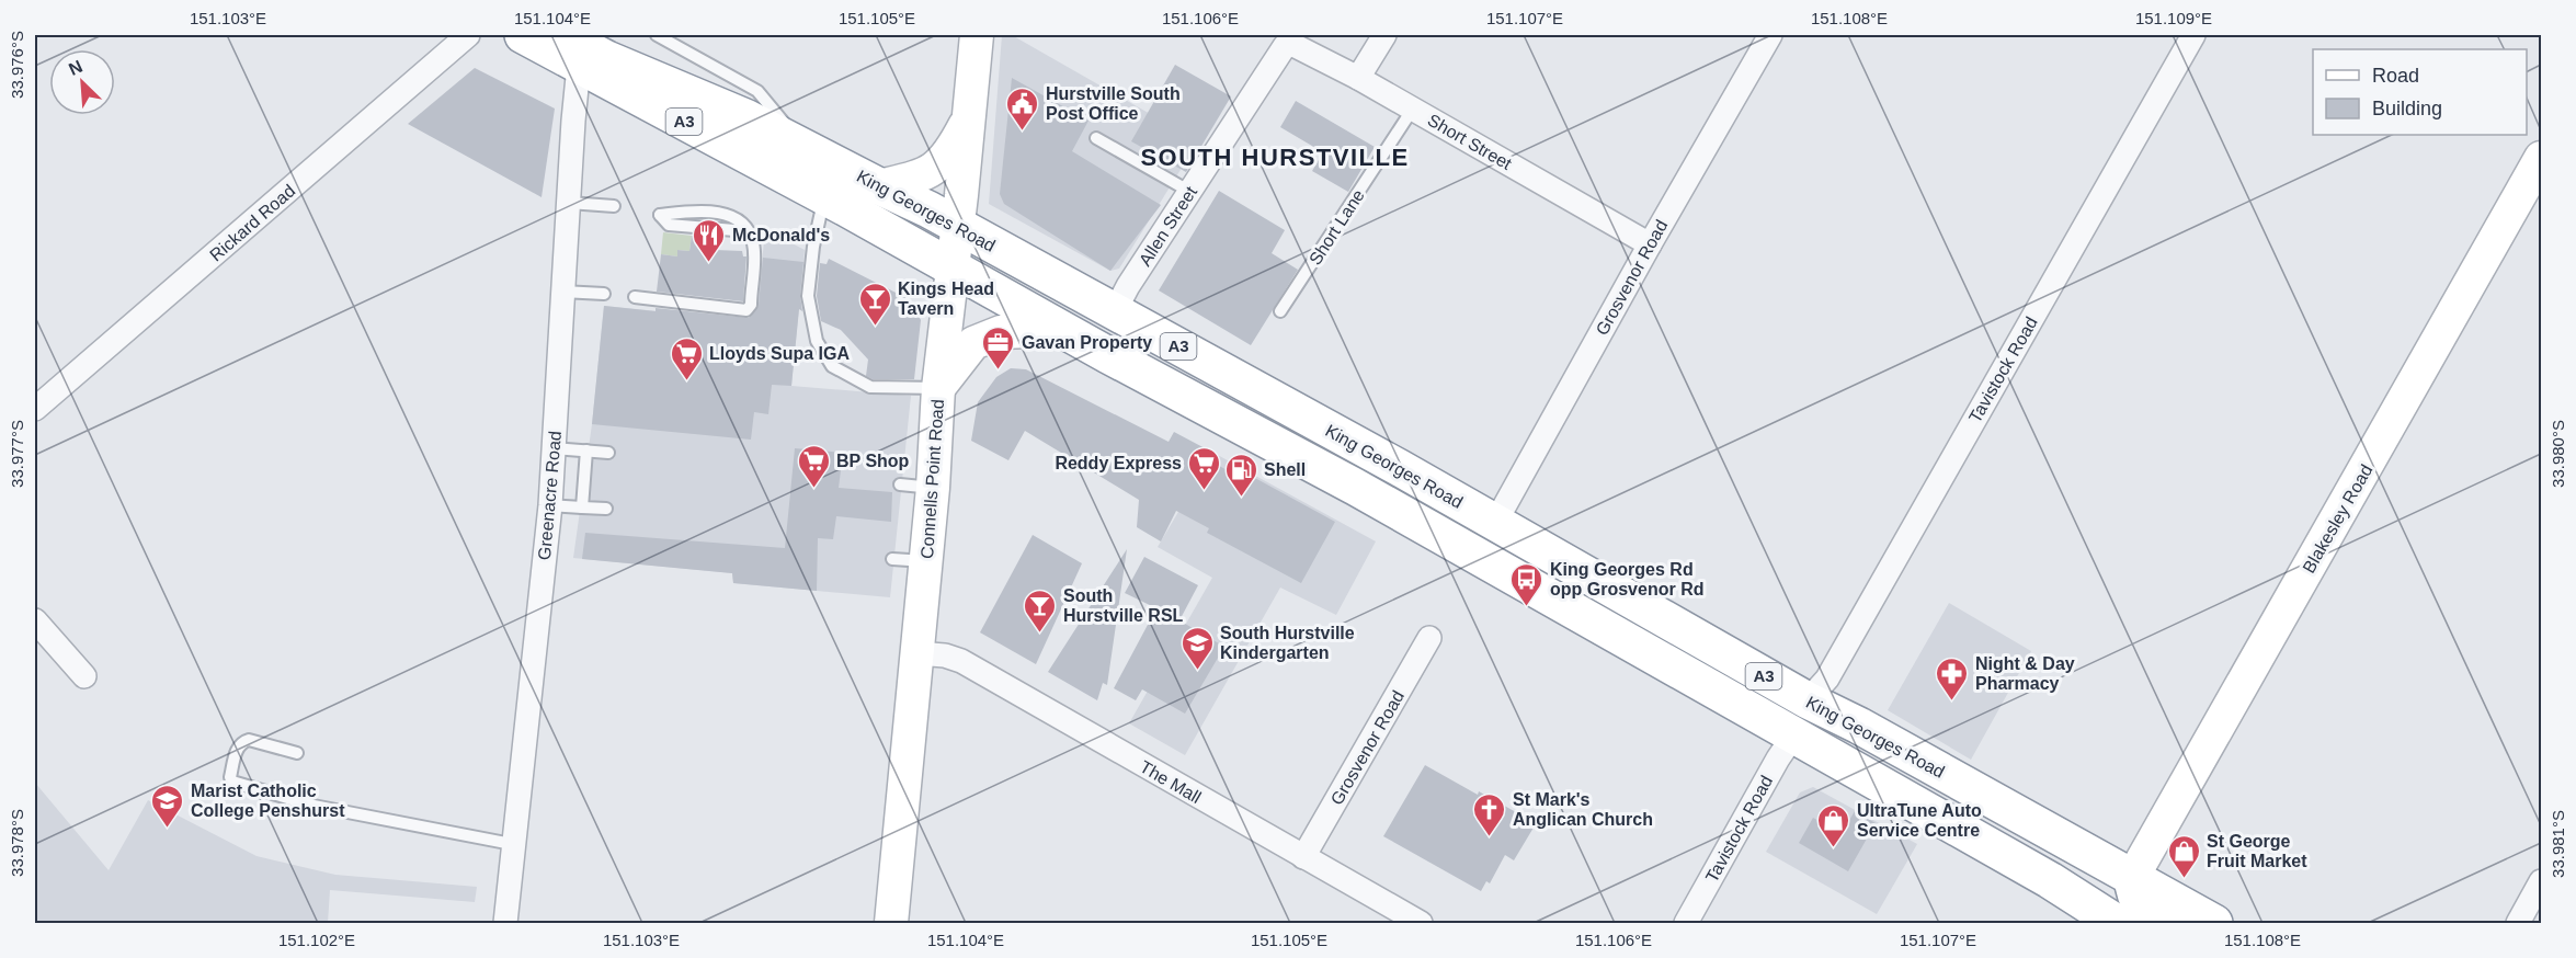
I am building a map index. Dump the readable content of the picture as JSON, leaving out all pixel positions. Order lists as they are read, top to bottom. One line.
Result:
{"streets":{"highway":["A3","King Georges Road"],"street":["Short Street","Rickard Road","Allen Street","Grosvenor Road","Tavistock Road","Connells Point Road","Greenacre Road","Blakesley Road","The Mall"],"lane":["Short Lane"]},"crossings":[["Short Street","Allen Street"],["Short Street","Short Lane"],["Short Street","Grosvenor Road"],["King Georges Road","Allen Street"],["King Georges Road","Grosvenor Road"],["King Georges Road","Tavistock Road"],["King Georges Road","Connells Point Road"],["King Georges Road","Greenacre Road"],["King Georges Road","Blakesley Road"],["Grosvenor Road","The Mall"],["Connells Point Road","The Mall"]],"districts":["SOUTH HURSTVILLE"],"places":{"public building":["Hurstville South Post Office"],"restaurant":["McDonald's"],"bar":["Kings Head Tavern","South Hurstville RSL"],"office":["Gavan Property"],"supermarket":["Lloyds Supa IGA","BP Shop","Reddy Express"],"fuel station":["Shell"],"bus stop":["King Georges Rd opp Grosvenor Rd"],"school or university":["South Hurstville Kindergarten","Marist Catholic College Penshurst"],"pharmacy":["Night & Day Pharmacy"],"church":["St Mark's Anglican Church"],"shop":["UltraTune Auto Service Centre","St George Fruit Market"]},"legend":["Road","Building"],"north":"top left","coordinates":["151.103°E","151.104°E","151.105°E","151.106°E","151.107°E","151.108°E","151.109°E","33.976°S","33.977°S","33.980°S","33.978°S","33.981°S","151.102°E"]}
